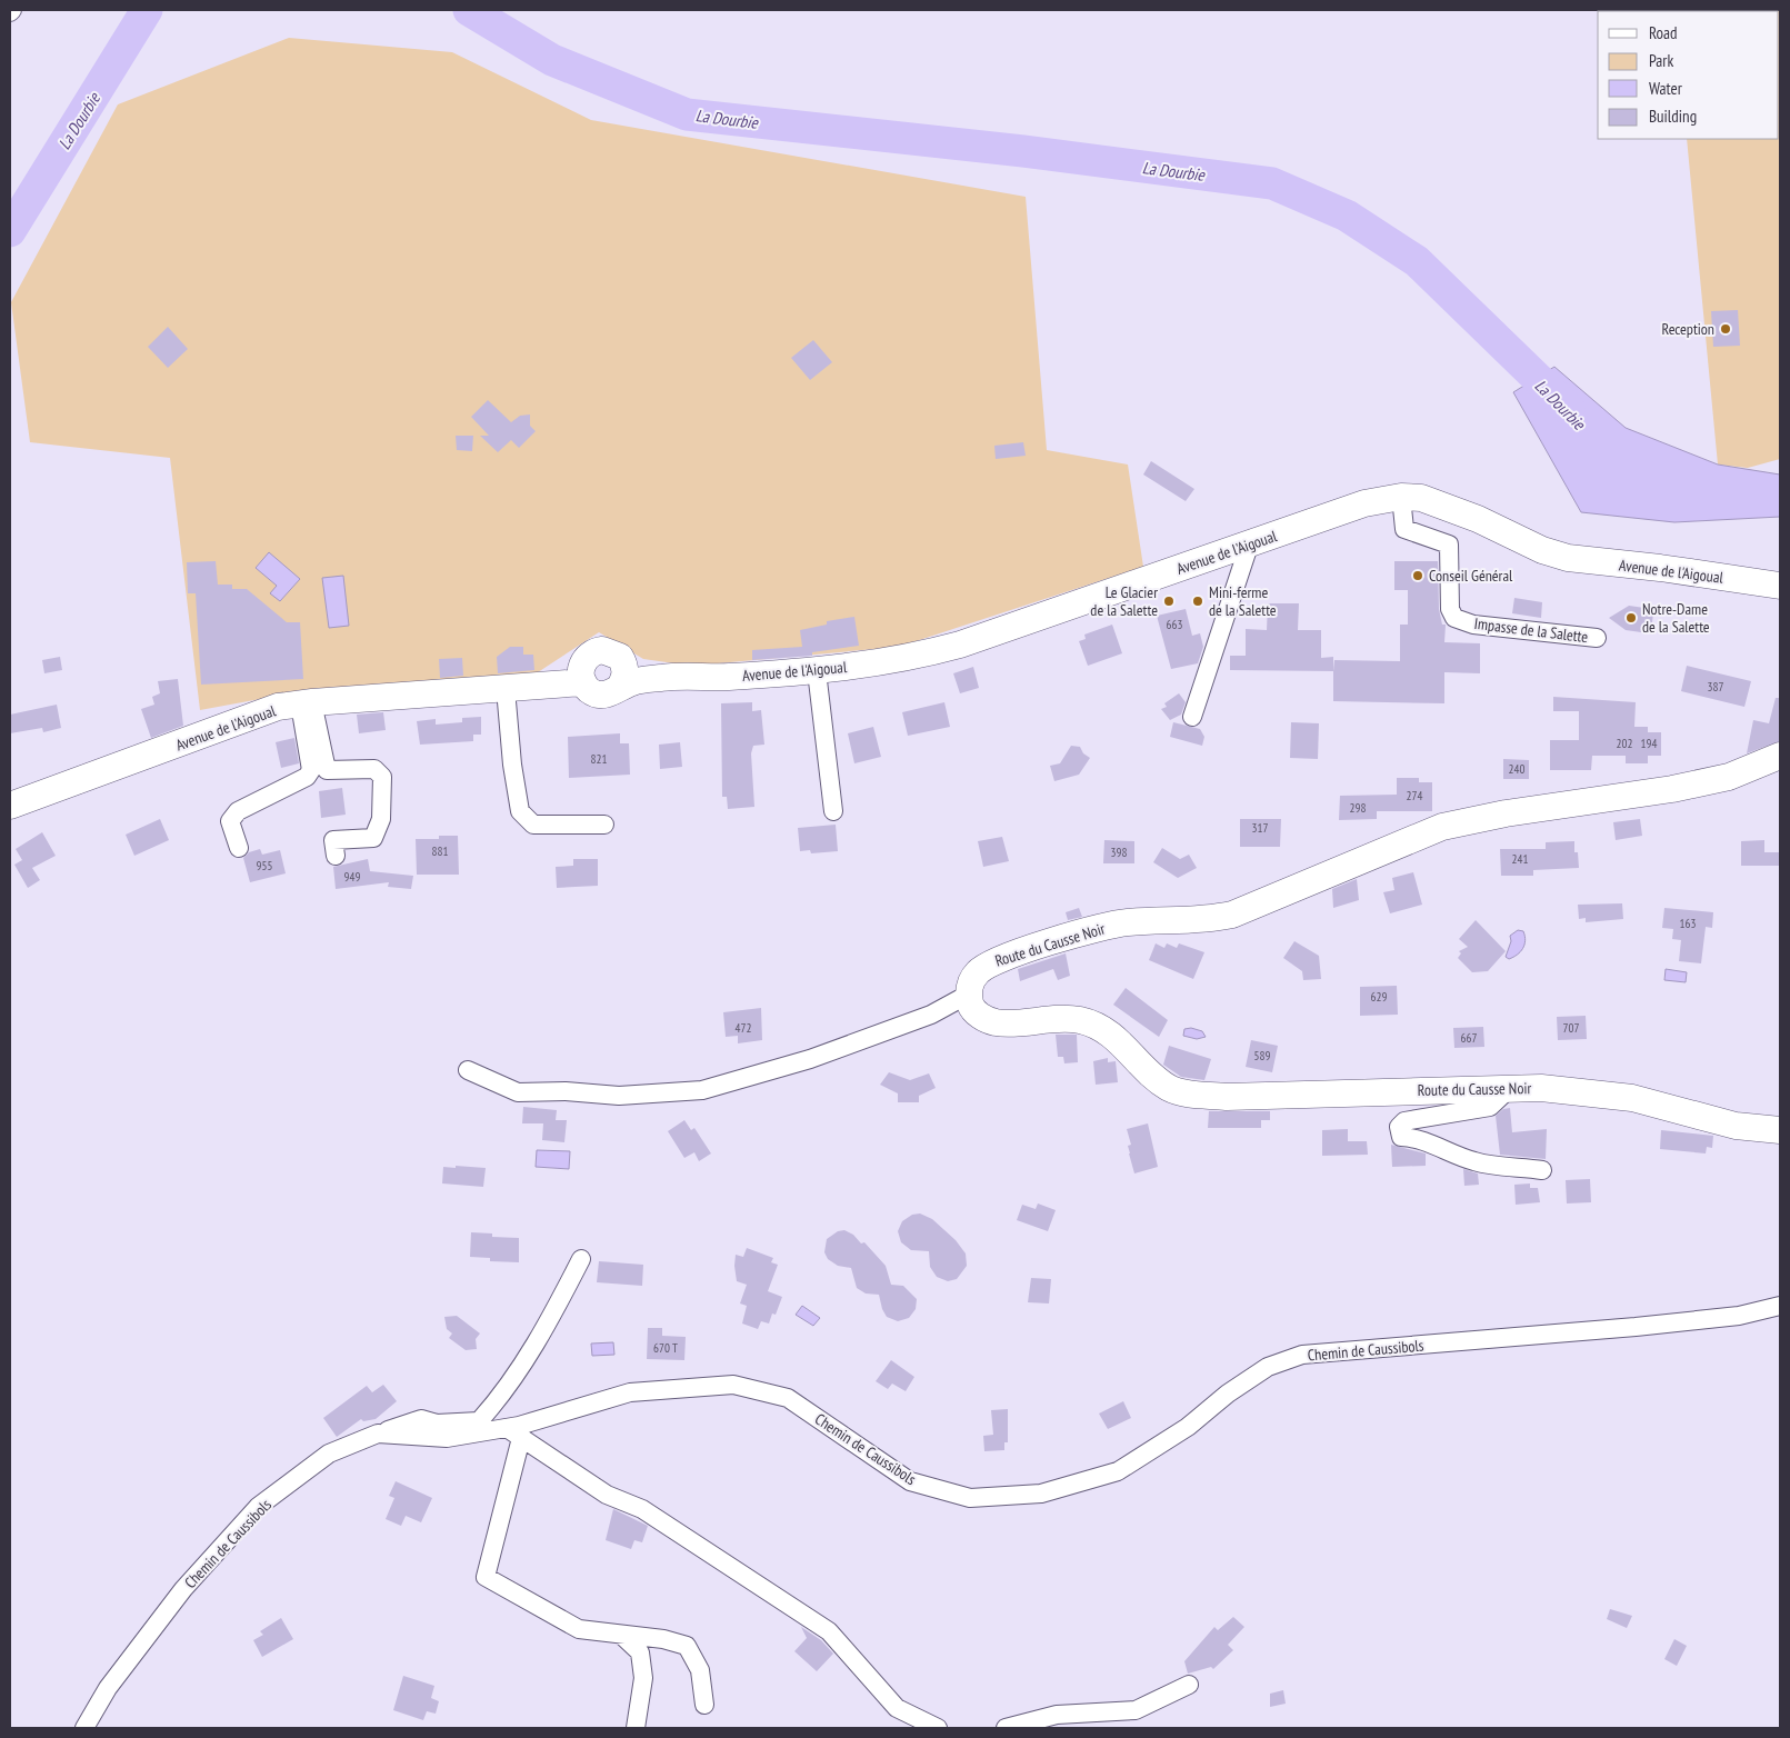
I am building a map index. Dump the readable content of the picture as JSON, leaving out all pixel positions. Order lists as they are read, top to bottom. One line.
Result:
{"streets":{"main road":["Avenue de l'Aigoual","Route du Causse Noir"],"street":["Impasse de la Salette","Chemin de Caussibols"]},"crossings":[["Avenue de l'Aigoual","Impasse de la Salette"]],"water":["La Dourbie"],"places":["Reception","Conseil Général","Le Glacier de la Salette","Mini-ferme de la Salette","Notre-Dame de la Salette"],"house_numbers":["663","387","202","194","821","240","274","298","317","881","398","241","955","949","163","629","472","707","667","589","670 T"],"legend":["Road","Park","Water","Building"]}
